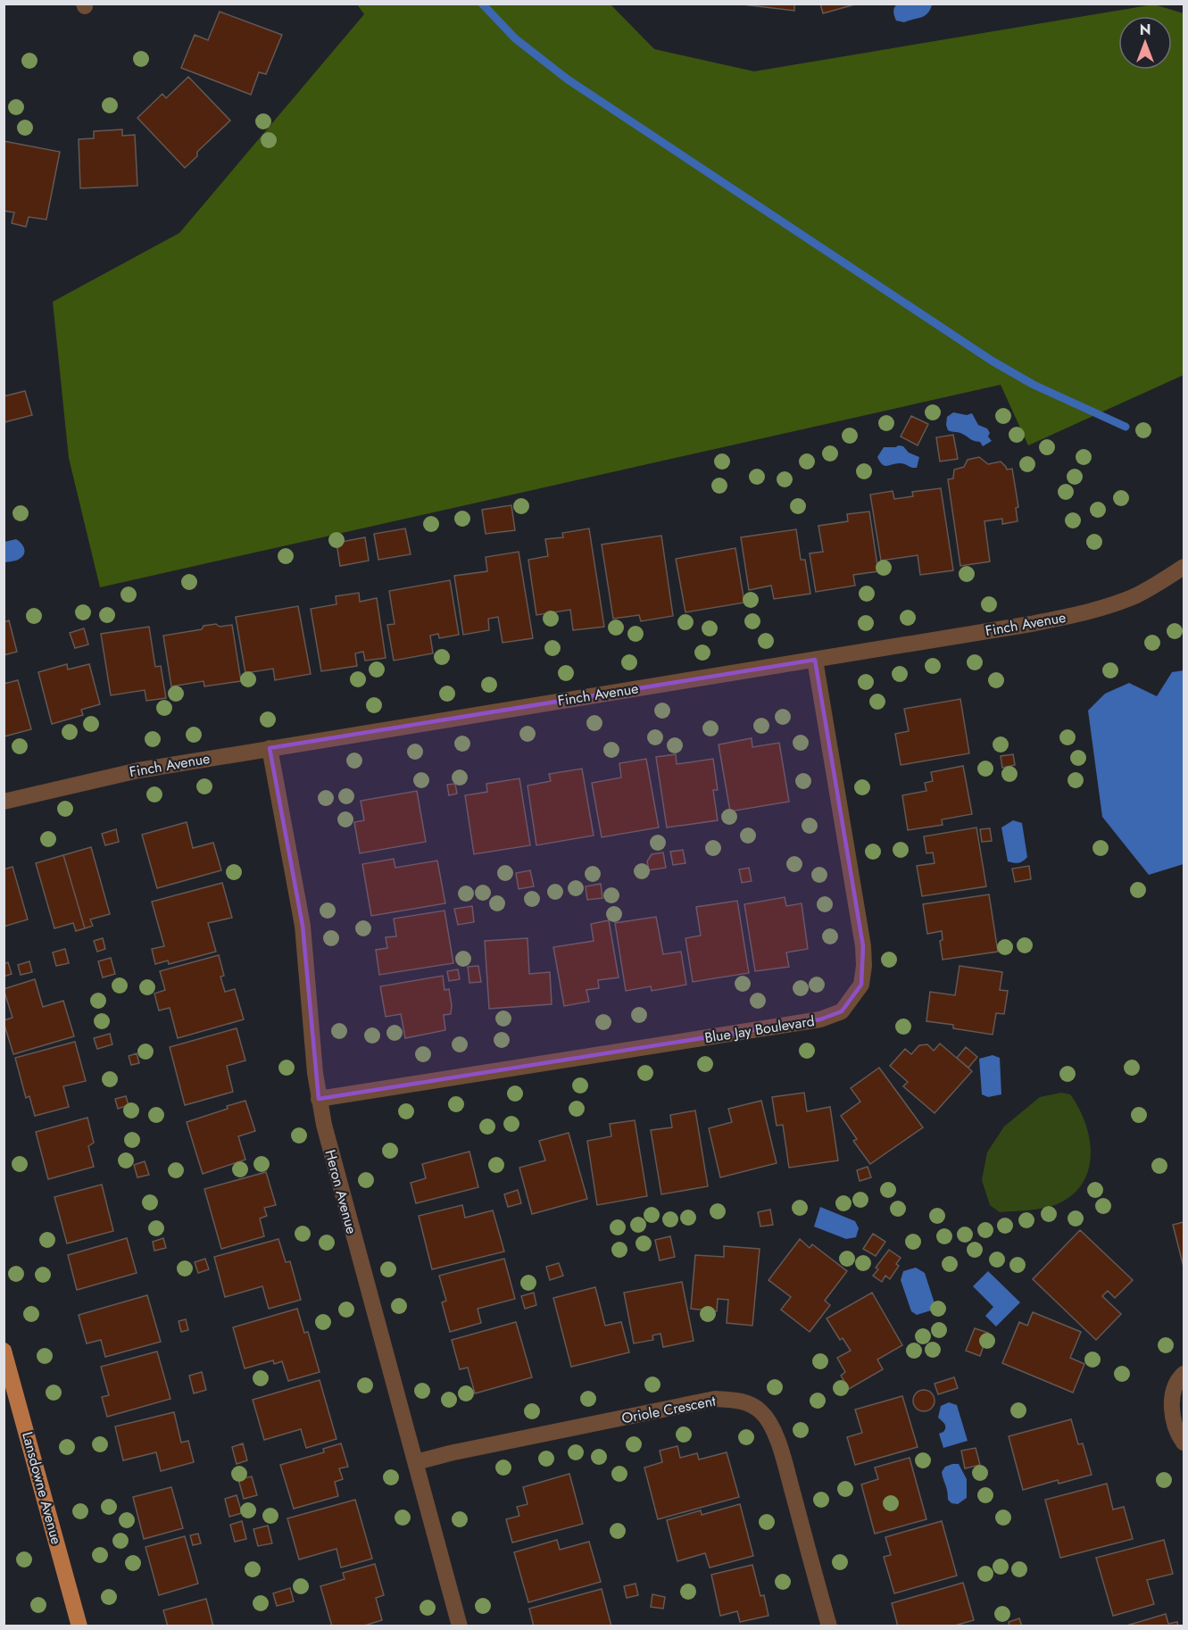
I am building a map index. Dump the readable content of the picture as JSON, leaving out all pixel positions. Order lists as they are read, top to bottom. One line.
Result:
{"streets":{"main road":["Lansdowne Avenue"],"street":["Finch Avenue","Blue Jay Boulevard","Heron Avenue","Oriole Crescent"]},"crossings":[["Finch Avenue","Blue Jay Boulevard"],["Finch Avenue","Heron Avenue"],["Blue Jay Boulevard","Heron Avenue"],["Heron Avenue","Oriole Crescent"]],"north":"top"}
